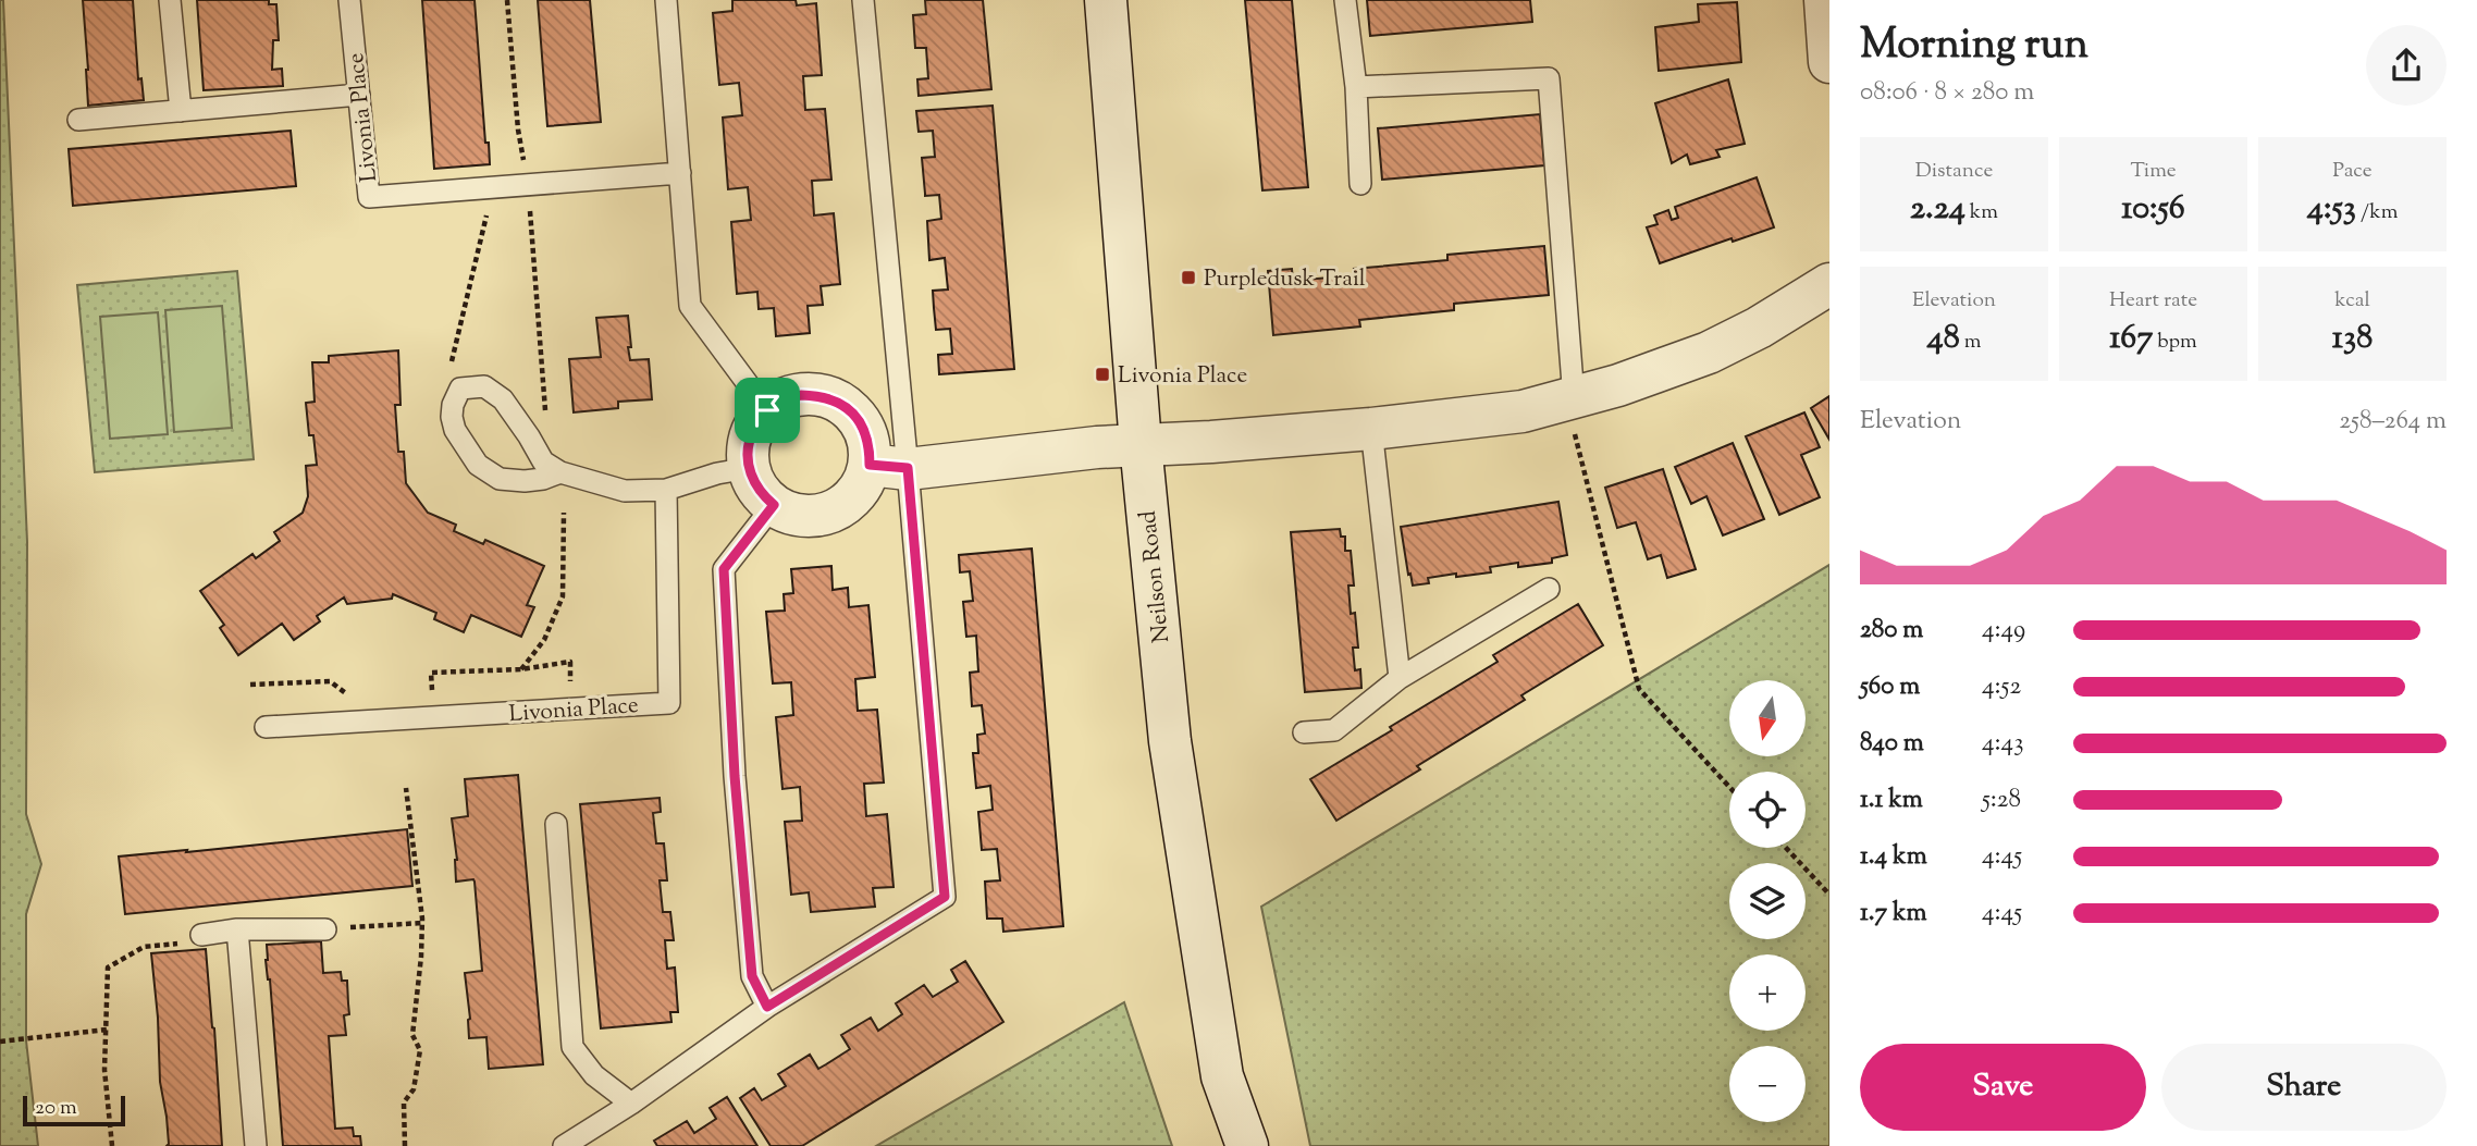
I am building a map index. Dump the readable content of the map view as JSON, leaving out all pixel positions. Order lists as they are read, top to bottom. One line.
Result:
{"streets":{"street":["Neilson Road"],"lane":["Livonia Place"]},"places":{"transit":["Purpledusk Trail","Livonia Place"]},"scale_bar":"20 m","north":"bottom","page":{"heading":["Morning run","08:06 · 8 × 280 m"],"stats":[["Distance","2.24 km"],["Time","10:56"],["Pace","4:53 /km"],["Elevation","48 m"],["Heart rate","167 bpm"],["kcal","138"]],"chart":["Elevation","258–264 m"],"list":[{"name":"280 m","note":"4:49"},{"name":"560 m","note":"4:52"},{"name":"840 m","note":"4:43"},{"name":"1.1 km","note":"5:28"},{"name":"1.4 km","note":"4:45"},{"name":"1.7 km","note":"4:45"}],"map_buttons":["+","−"],"buttons":["Save","Share"],"scale":"20 m"}}
